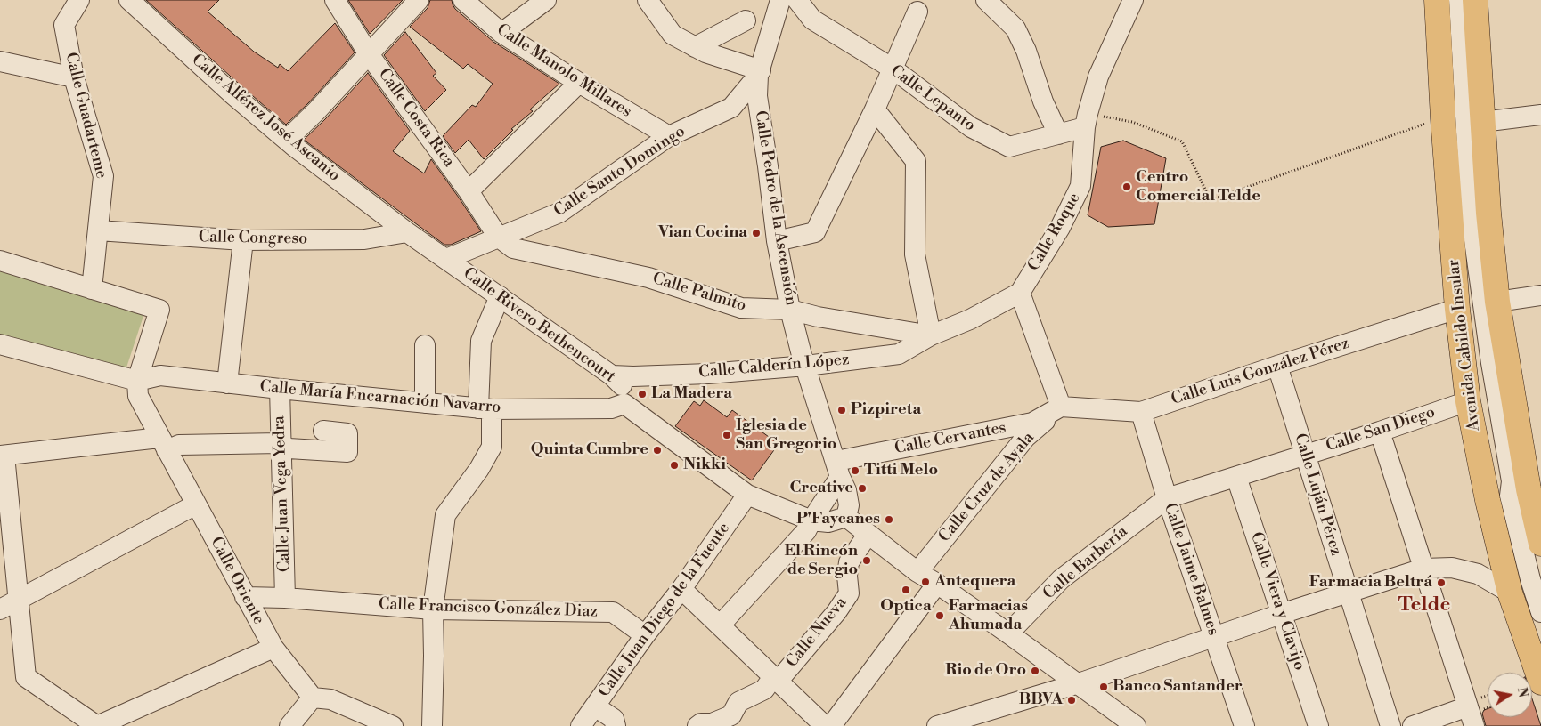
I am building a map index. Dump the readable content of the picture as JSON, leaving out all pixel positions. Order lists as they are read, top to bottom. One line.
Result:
{"streets":{"main road":["Avenida Cabildo Insular"],"street":["Calle Manolo Millares","Calle Lepanto","Calle Guadarteme","Calle Alférez José Ascanio","Calle Costa Rica","Calle Santo Domingo","Calle Pedro de la Ascensión","Calle Roque","Calle Congreso","Calle Palmito","Calle Rivero Bethencourt","Calle Calderín López","Calle Luis González Pérez","Calle María Encarnación Navarro","Calle San Diego","Calle Cervantes","Calle Cruz de Ayala","Calle Juan Vega Yedra","Calle Luján Pérez","Calle Barbería","Calle Jaime Balmes","Calle Oriente","Calle Viera y Clavijo","Calle Francisco González Diaz","Calle Juan Diego de la Fuente","Calle Nueva"]},"crossings":[["Calle Manolo Millares","Calle Santo Domingo"],["Calle Lepanto","Calle Roque"],["Calle Guadarteme","Calle Congreso"],["Calle Alférez José Ascanio","Calle Congreso"],["Calle Alférez José Ascanio","Calle Rivero Bethencourt"],["Calle Costa Rica","Calle Santo Domingo"],["Calle Costa Rica","Calle Palmito"],["Calle Santo Domingo","Calle Pedro de la Ascensión"],["Calle Santo Domingo","Calle Palmito"],["Calle Santo Domingo","Calle Rivero Bethencourt"],["Calle Pedro de la Ascensión","Calle Palmito"],["Calle Pedro de la Ascensión","Calle Calderín López"],["Calle Pedro de la Ascensión","Calle Cervantes"],["Calle Congreso","Calle Rivero Bethencourt"],["Calle Palmito","Calle Calderín López"],["Calle Rivero Bethencourt","Calle Calderín López"],["Calle Rivero Bethencourt","Calle María Encarnación Navarro"],["Avenida Cabildo Insular","Calle Luis González Pérez"],["Avenida Cabildo Insular","Calle San Diego"],["Calle Luis González Pérez","Calle Cervantes"],["Calle Luis González Pérez","Calle Cruz de Ayala"],["Calle Luis González Pérez","Calle Luján Pérez"],["Calle Luis González Pérez","Calle Jaime Balmes"],["Calle María Encarnación Navarro","Calle Juan Vega Yedra"],["Calle María Encarnación Navarro","Calle Oriente"],["Calle San Diego","Calle Luján Pérez"],["Calle San Diego","Calle Barbería"],["Calle San Diego","Calle Jaime Balmes"],["Calle San Diego","Calle Viera y Clavijo"],["Calle Cervantes","Calle Cruz de Ayala"],["Calle Juan Vega Yedra","Calle Francisco González Diaz"],["Calle Barbería","Calle Jaime Balmes"],["Calle Oriente","Calle Francisco González Diaz"],["Calle Francisco González Diaz","Calle Juan Diego de la Fuente"]],"districts":["Telde"],"places":["Centro Comercial Telde","Vian Cocina","La Madera","Pizpireta","Iglesia de San Gregorio","Quinta Cumbre","Nikki","Titti Melo","Creative","P'Faycanes","El Rincón de Sergio","Antequera","Farmacia Beltrá","Optica","Farmacias Ahumada","Rio de Oro","Banco Santander","BBVA"],"north":"right"}
